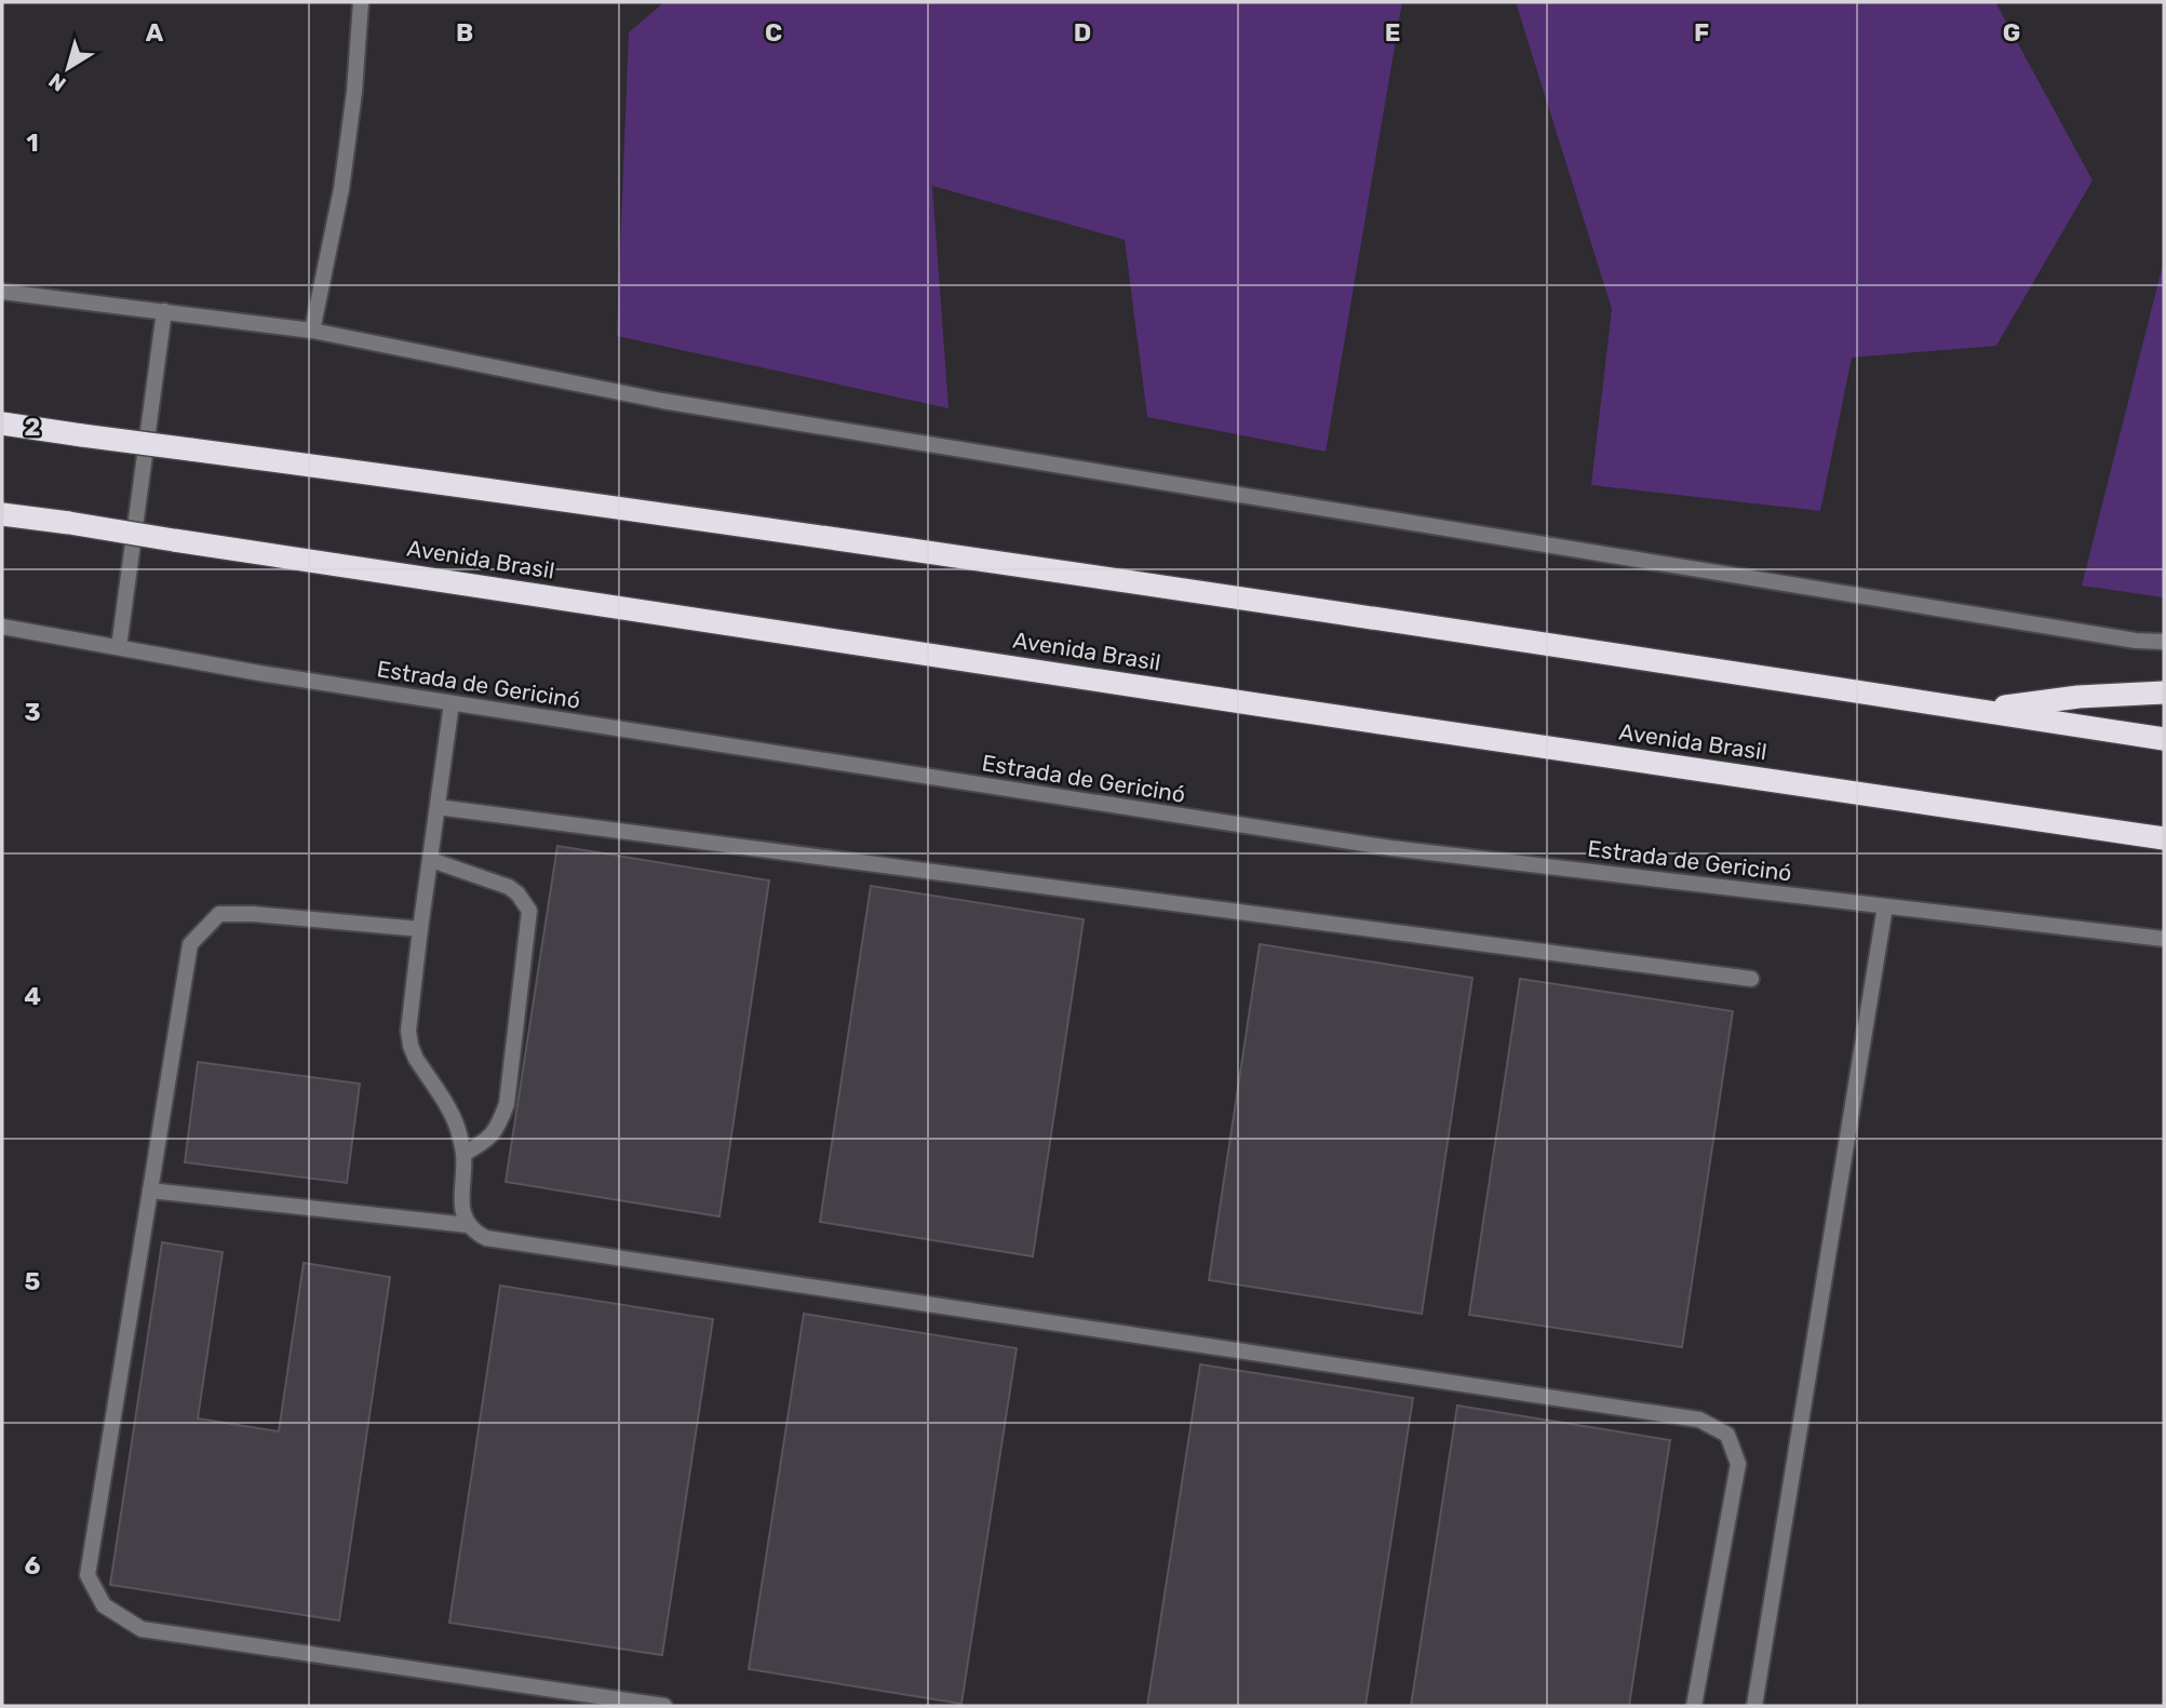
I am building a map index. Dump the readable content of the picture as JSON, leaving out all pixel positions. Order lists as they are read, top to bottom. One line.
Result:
{"streets":{"highway":["Avenida Brasil"],"street":["Estrada de Gericinó"]},"north":"bottom left","grid":{"columns":["A","B","C","D","E","F","G"],"rows":["1","2","3","4","5","6"]}}
